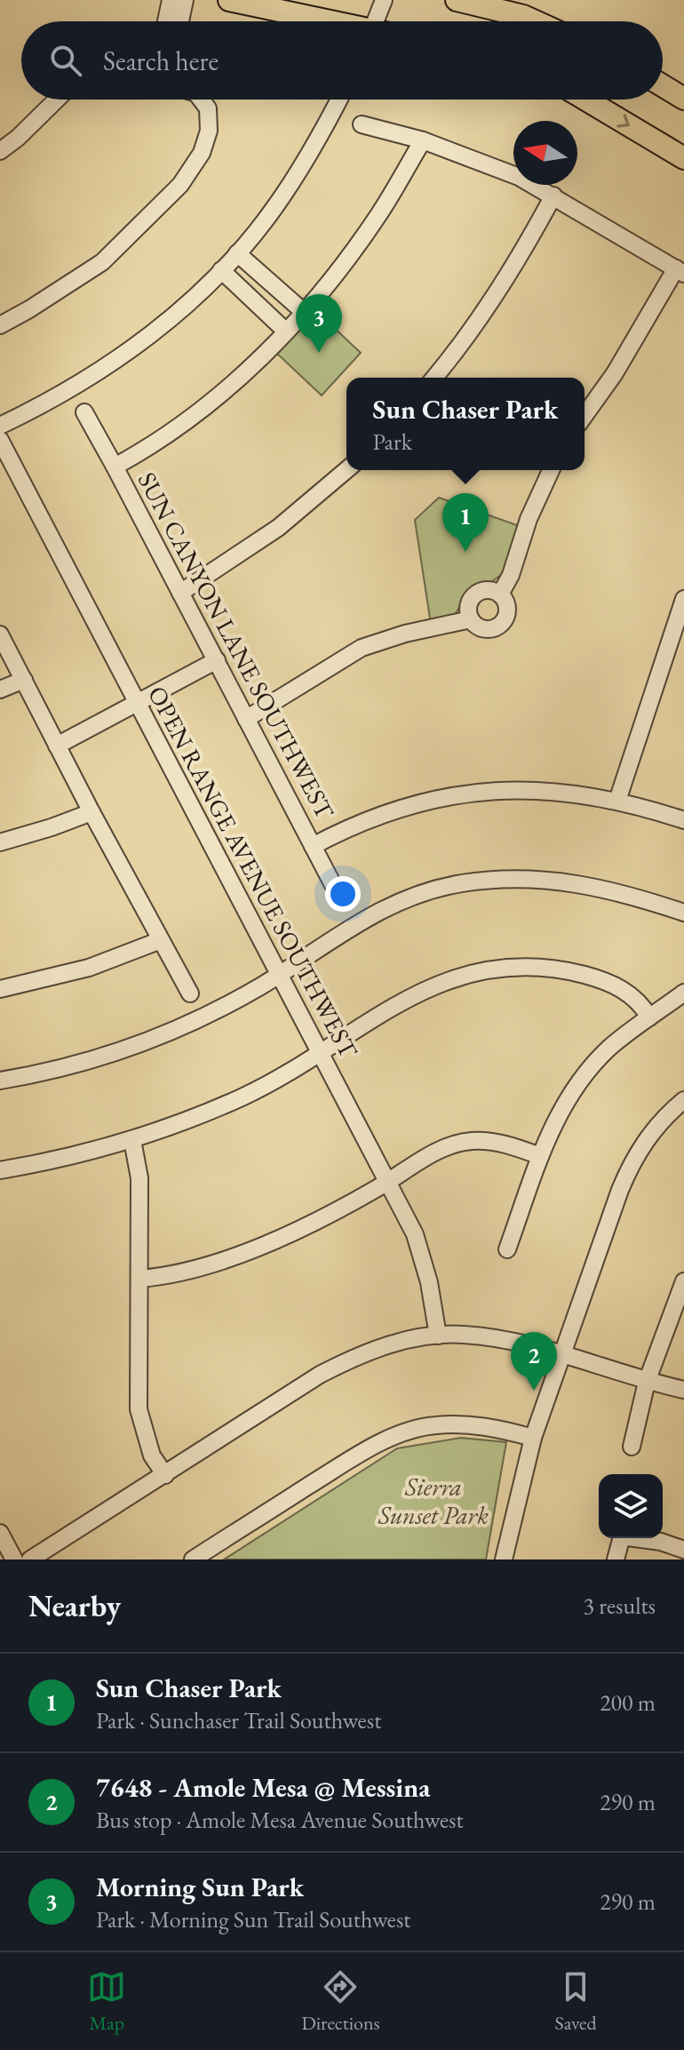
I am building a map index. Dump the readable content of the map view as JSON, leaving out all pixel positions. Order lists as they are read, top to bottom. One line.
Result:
{"streets":{"street":["SUN CANYON LANE SOUTHWEST","OPEN RANGE AVENUE SOUTHWEST"]},"parks":["Sierra Sunset Park"],"north":"left","page":{"search":"Search here","pins":["3","1","2"],"popup":["Sun Chaser Park","Park"],"heading":["Nearby","3 results"],"list":[{"mark":"1","name":"Sun Chaser Park","note":"Park · Sunchaser Trail Southwest","value":"200 m"},{"mark":"2","name":"7648 - Amole Mesa @ Messina","note":"Bus stop · Amole Mesa Avenue Southwest","value":"290 m"},{"mark":"3","name":"Morning Sun Park","note":"Park · Morning Sun Trail Southwest","value":"290 m"}],"nav":["Map","Directions","Saved"]}}
